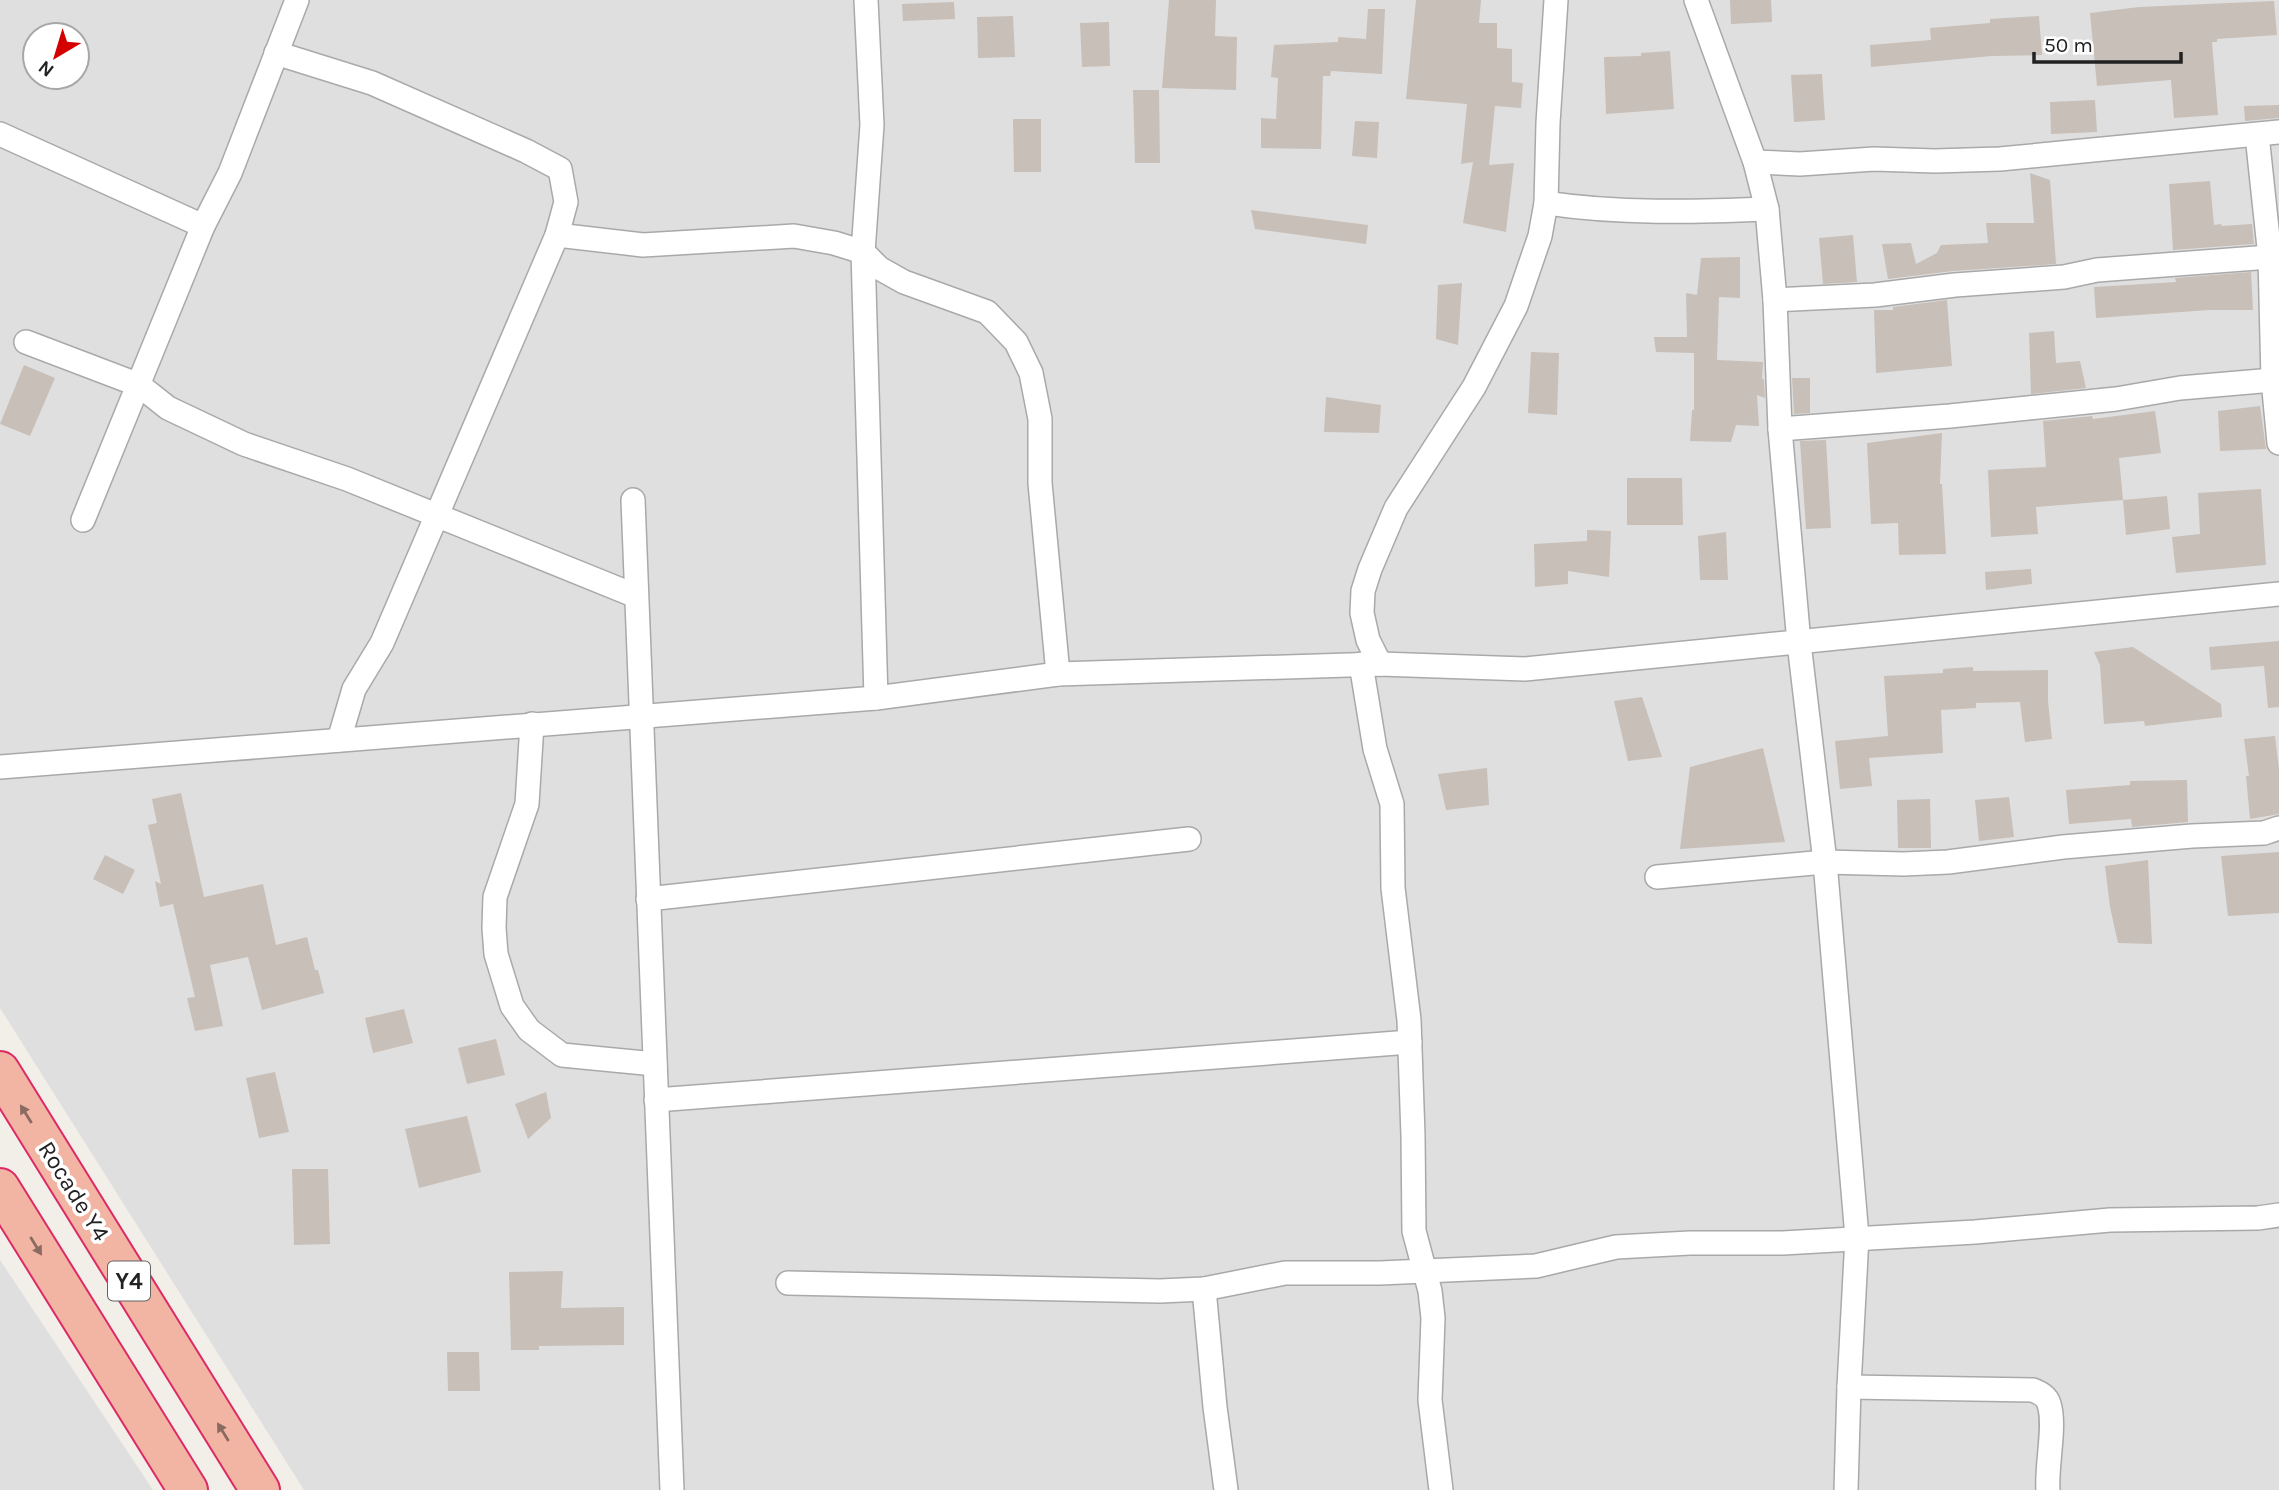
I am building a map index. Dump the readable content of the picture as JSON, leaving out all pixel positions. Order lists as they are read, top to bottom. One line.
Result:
{"streets":{"highway":["Rocade Y4","Y4"]},"scale_bar":"50 m","north":"bottom left"}
